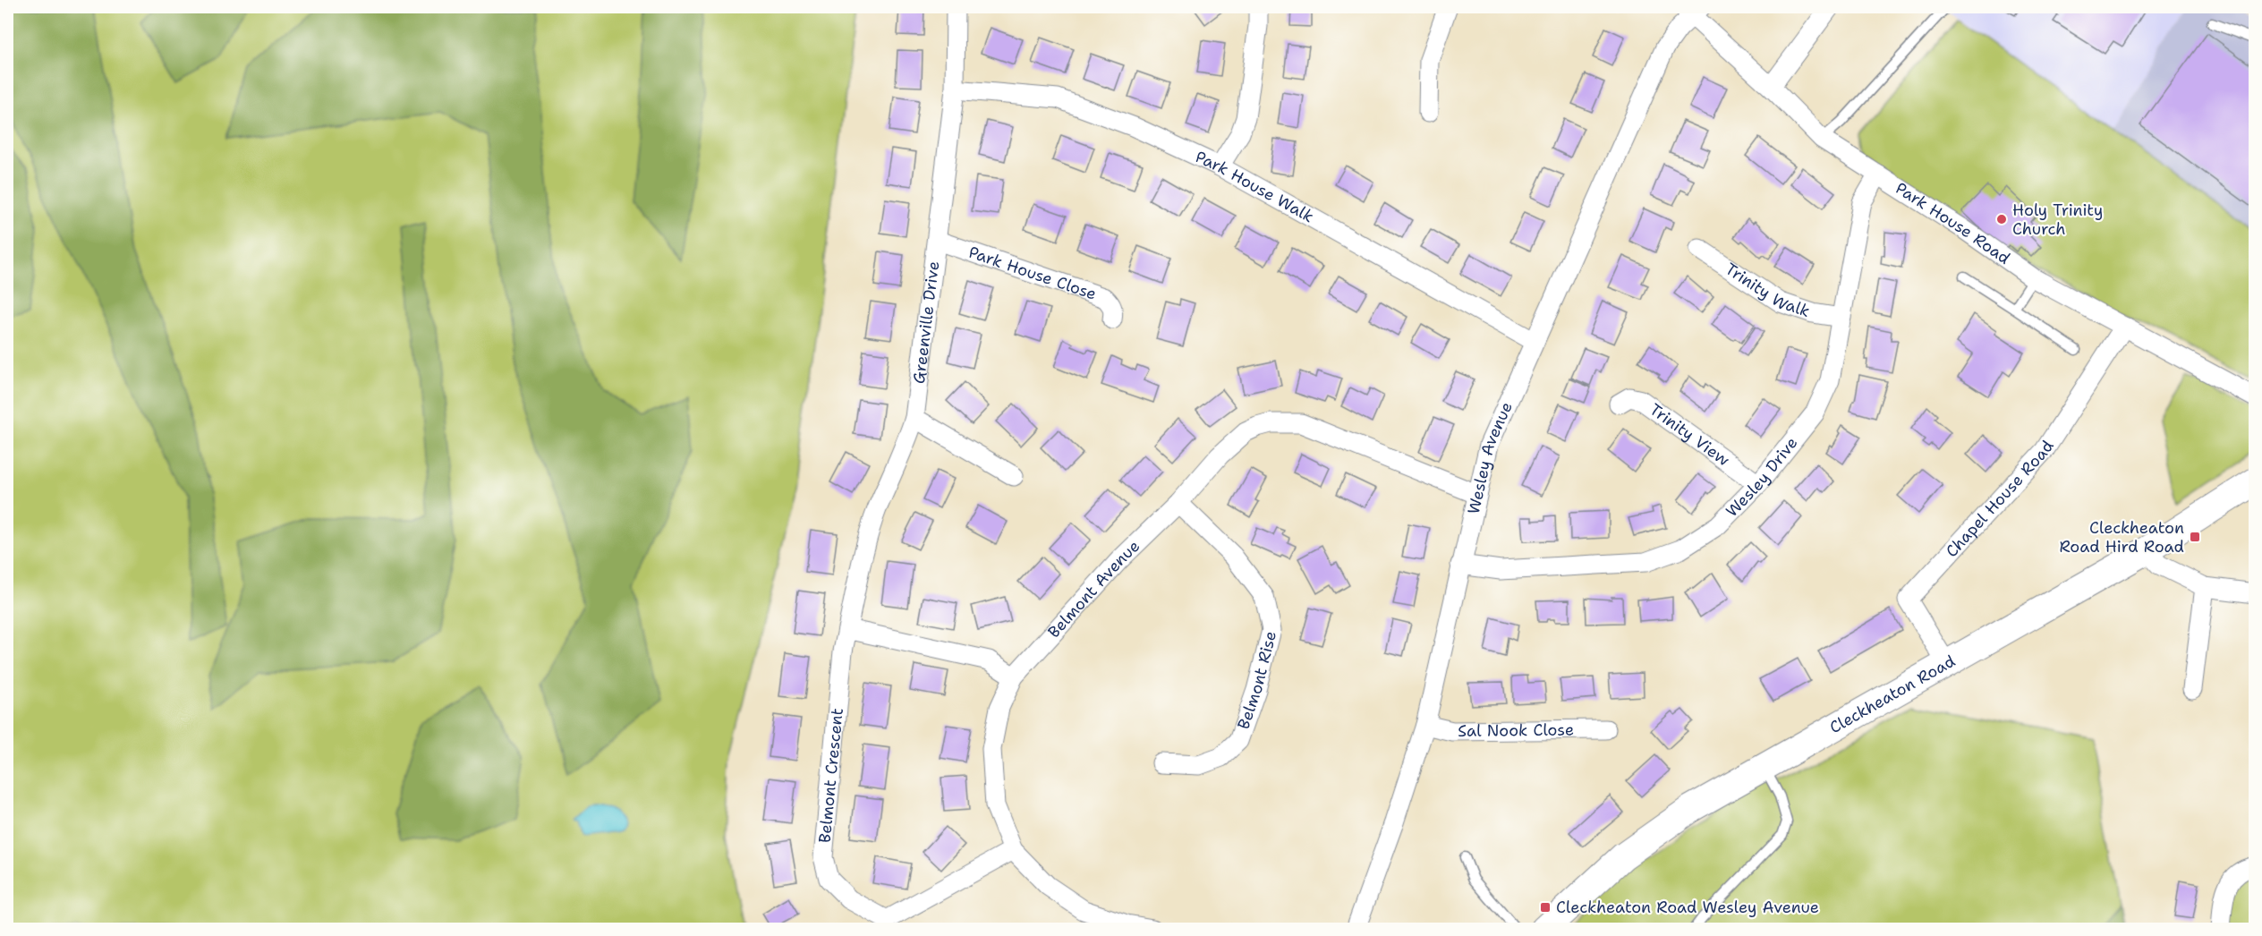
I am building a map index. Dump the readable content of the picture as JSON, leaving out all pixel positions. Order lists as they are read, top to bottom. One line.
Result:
{"streets":{"street":["Park House Walk","Park House Road","Park House Close","Trinity Walk","Greenville Drive","Trinity View","Wesley Avenue","Wesley Drive","Chapel House Road","Belmont Avenue","Belmont Rise","Cleckheaton Road","Sal Nook Close","Belmont Crescent"]},"crossings":[["Park House Walk","Greenville Drive"],["Park House Walk","Wesley Avenue"],["Park House Road","Wesley Avenue"],["Park House Road","Wesley Drive"],["Park House Road","Chapel House Road"],["Park House Close","Greenville Drive"],["Trinity Walk","Wesley Drive"],["Greenville Drive","Belmont Crescent"],["Trinity View","Wesley Drive"],["Wesley Avenue","Wesley Drive"],["Wesley Avenue","Belmont Avenue"],["Wesley Avenue","Sal Nook Close"],["Chapel House Road","Cleckheaton Road"],["Belmont Avenue","Belmont Rise"],["Belmont Avenue","Belmont Crescent"]],"places":{"other":["Holy Trinity Church"],"transit":["Cleckheaton Road Hird Road","Cleckheaton Road Wesley Avenue"]}}
